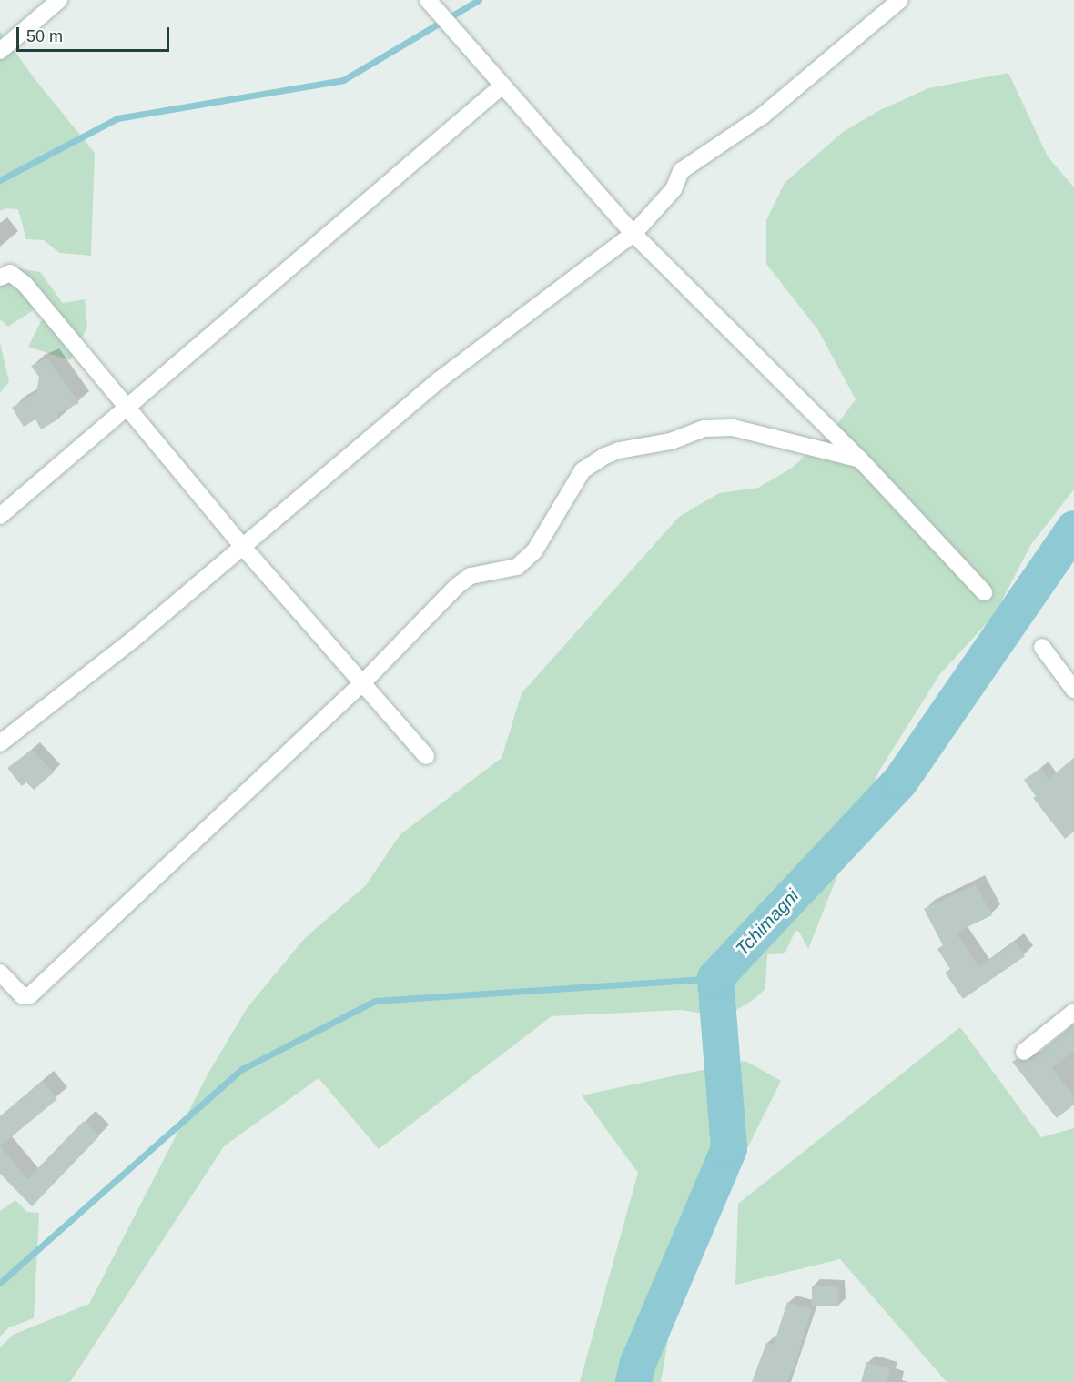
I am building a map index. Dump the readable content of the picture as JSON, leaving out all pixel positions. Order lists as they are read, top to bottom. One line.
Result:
{"water":["Tchimagni"],"scale_bar":"50 m"}
